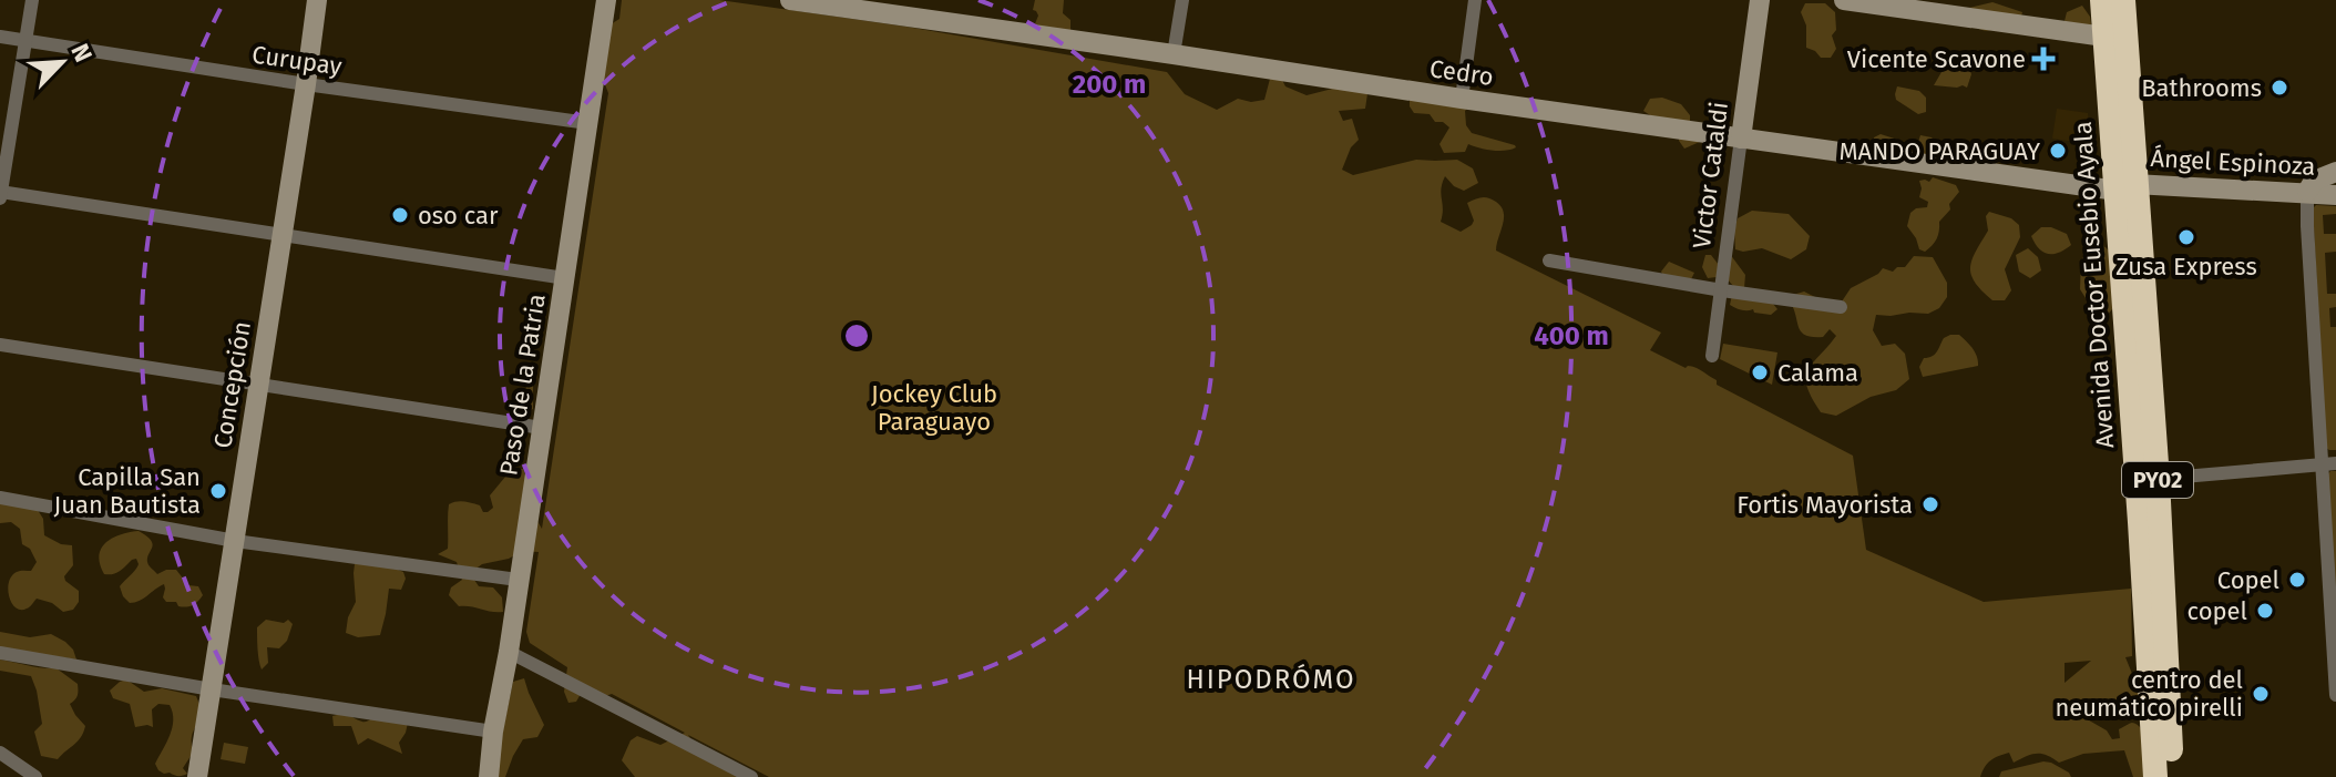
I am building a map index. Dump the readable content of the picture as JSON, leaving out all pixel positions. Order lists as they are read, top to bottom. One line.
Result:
{"streets":{"highway":["Avenida Doctor Eusebio Ayala","PY02"],"street":["Curupay","Cedro","Ángel Espinoza","Victor Cataldi","Concepción","Paso de la Patria"]},"crossings":[["Curupay","Concepción"],["Curupay","Paso de la Patria"],["Cedro","Ángel Espinoza"],["Cedro","Victor Cataldi"],["Cedro","Avenida Doctor Eusebio Ayala"],["Ángel Espinoza","Avenida Doctor Eusebio Ayala"]],"districts":["HIPODRÓMO"],"parks":["Jockey Club Paraguayo"],"places":{"health":["Vicente Scavone"],"other":["Bathrooms","MANDO PARAGUAY","oso car","Zusa Express","Calama","Capilla San Juan Bautista","Fortis Mayorista","Copel","copel","centro del neumático pirelli"]},"north":"top right","rings":["200 m","400 m"]}
